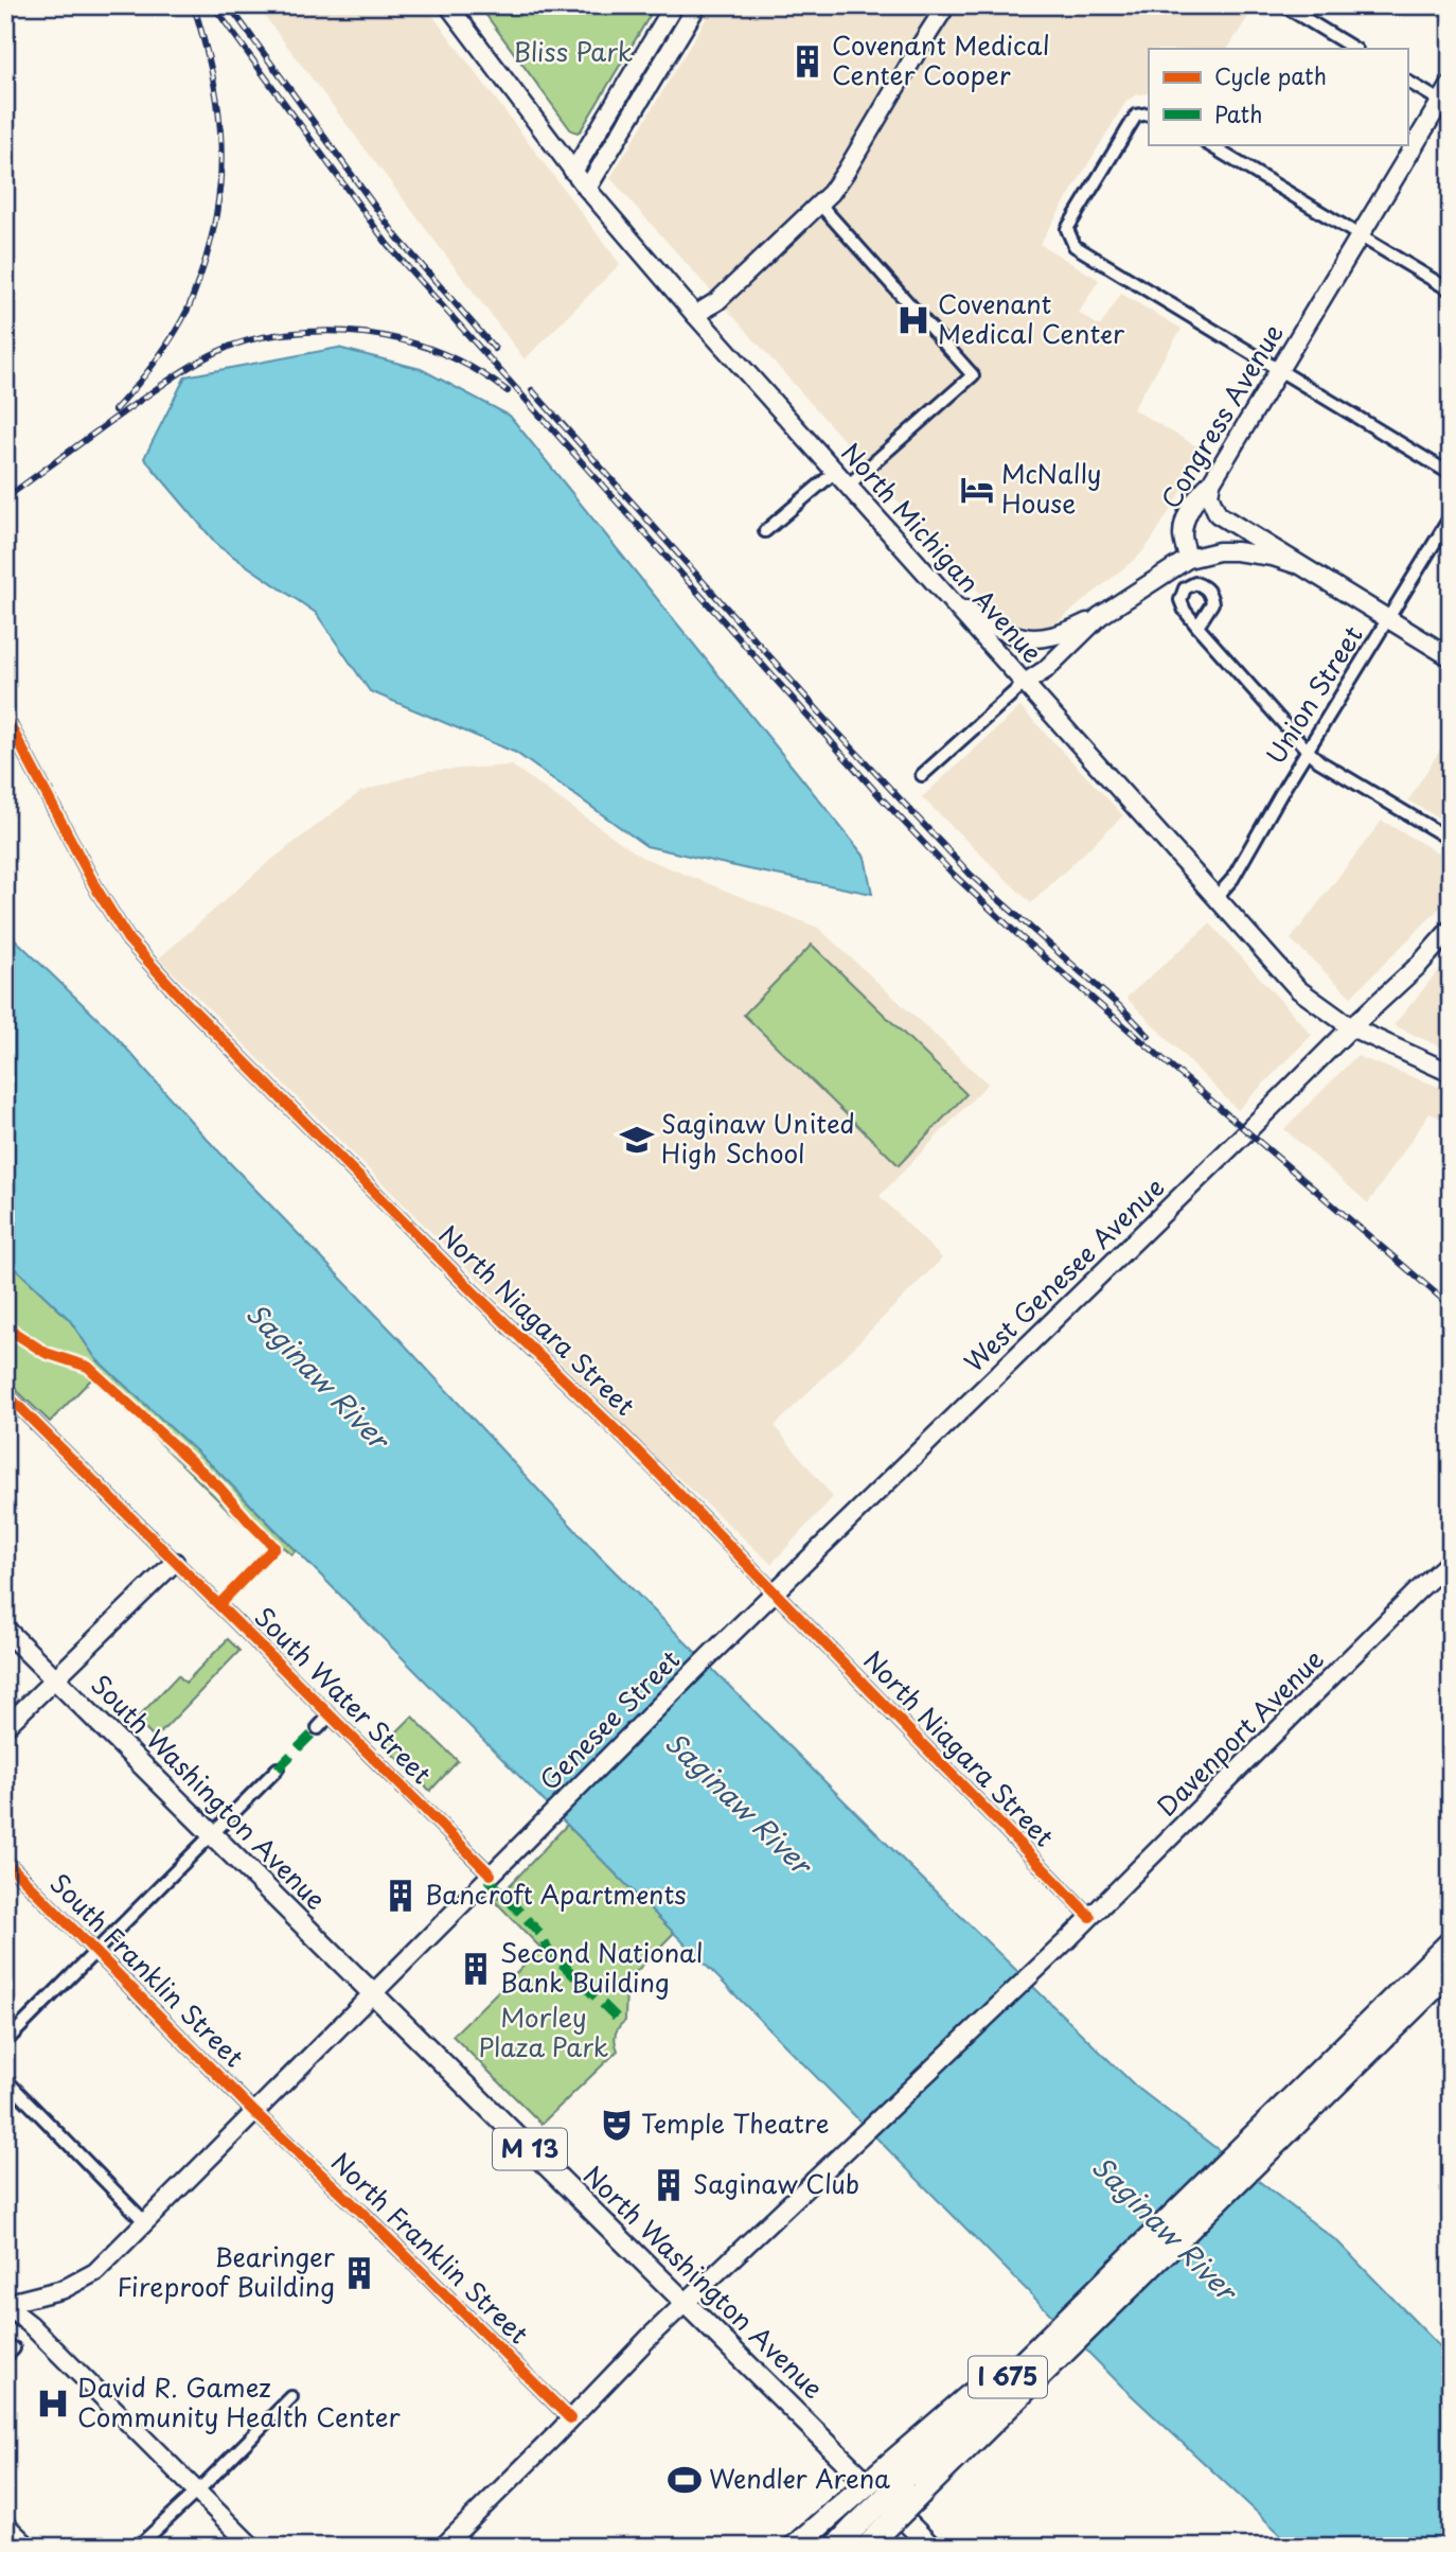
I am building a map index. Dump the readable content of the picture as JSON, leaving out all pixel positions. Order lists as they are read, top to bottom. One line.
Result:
{"streets":{"highway":["I 675"],"main road":["Congress Avenue","North Michigan Avenue","West Genesee Avenue","Genesee Street","Davenport Avenue","South Washington Avenue","M 13","North Washington Avenue"],"street":["Union Street","North Niagara Street","South Water Street","South Franklin Street","North Franklin Street"]},"crossings":[["North Michigan Avenue","Union Street"],["North Michigan Avenue","West Genesee Avenue"],["West Genesee Avenue","North Niagara Street"],["West Genesee Avenue","Genesee Street"],["North Niagara Street","Davenport Avenue"],["South Water Street","Genesee Street"],["Genesee Street","South Washington Avenue"],["Genesee Street","South Franklin Street"],["Genesee Street","North Franklin Street"],["Genesee Street","North Washington Avenue"],["Davenport Avenue","North Franklin Street"],["Davenport Avenue","North Washington Avenue"],["South Washington Avenue","North Washington Avenue"],["South Franklin Street","North Franklin Street"]],"water":["Saginaw River"],"parks":["Bliss Park","Morley Plaza Park"],"places":{"building":["Covenant Medical Center Cooper","Bancroft Apartments","Second National Bank Building","Saginaw Club","Bearinger Fireproof Building"],"hospital":["Covenant Medical Center","David R. Gamez Community Health Center"],"hotel":["McNally House"],"school or university":["Saginaw United High School"],"theatre":["Temple Theatre"],"sports":["Wendler Arena"]},"legend":["Cycle path","Path"]}
